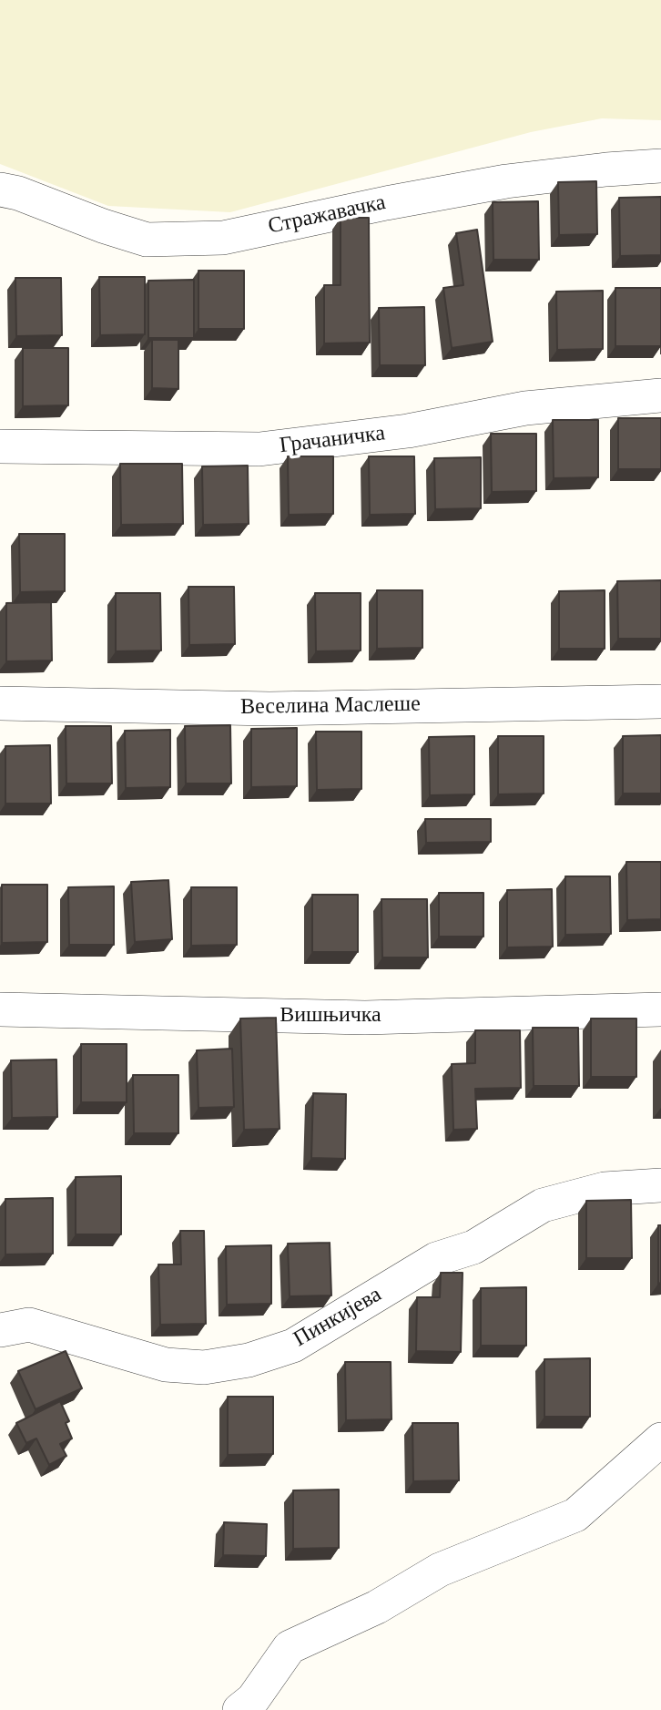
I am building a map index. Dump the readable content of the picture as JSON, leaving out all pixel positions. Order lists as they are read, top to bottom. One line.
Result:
{"streets":{"street":["Стражавачка","Грачаничка","Веселина Маслеше","Вишњичка","Пинкијева"]}}
